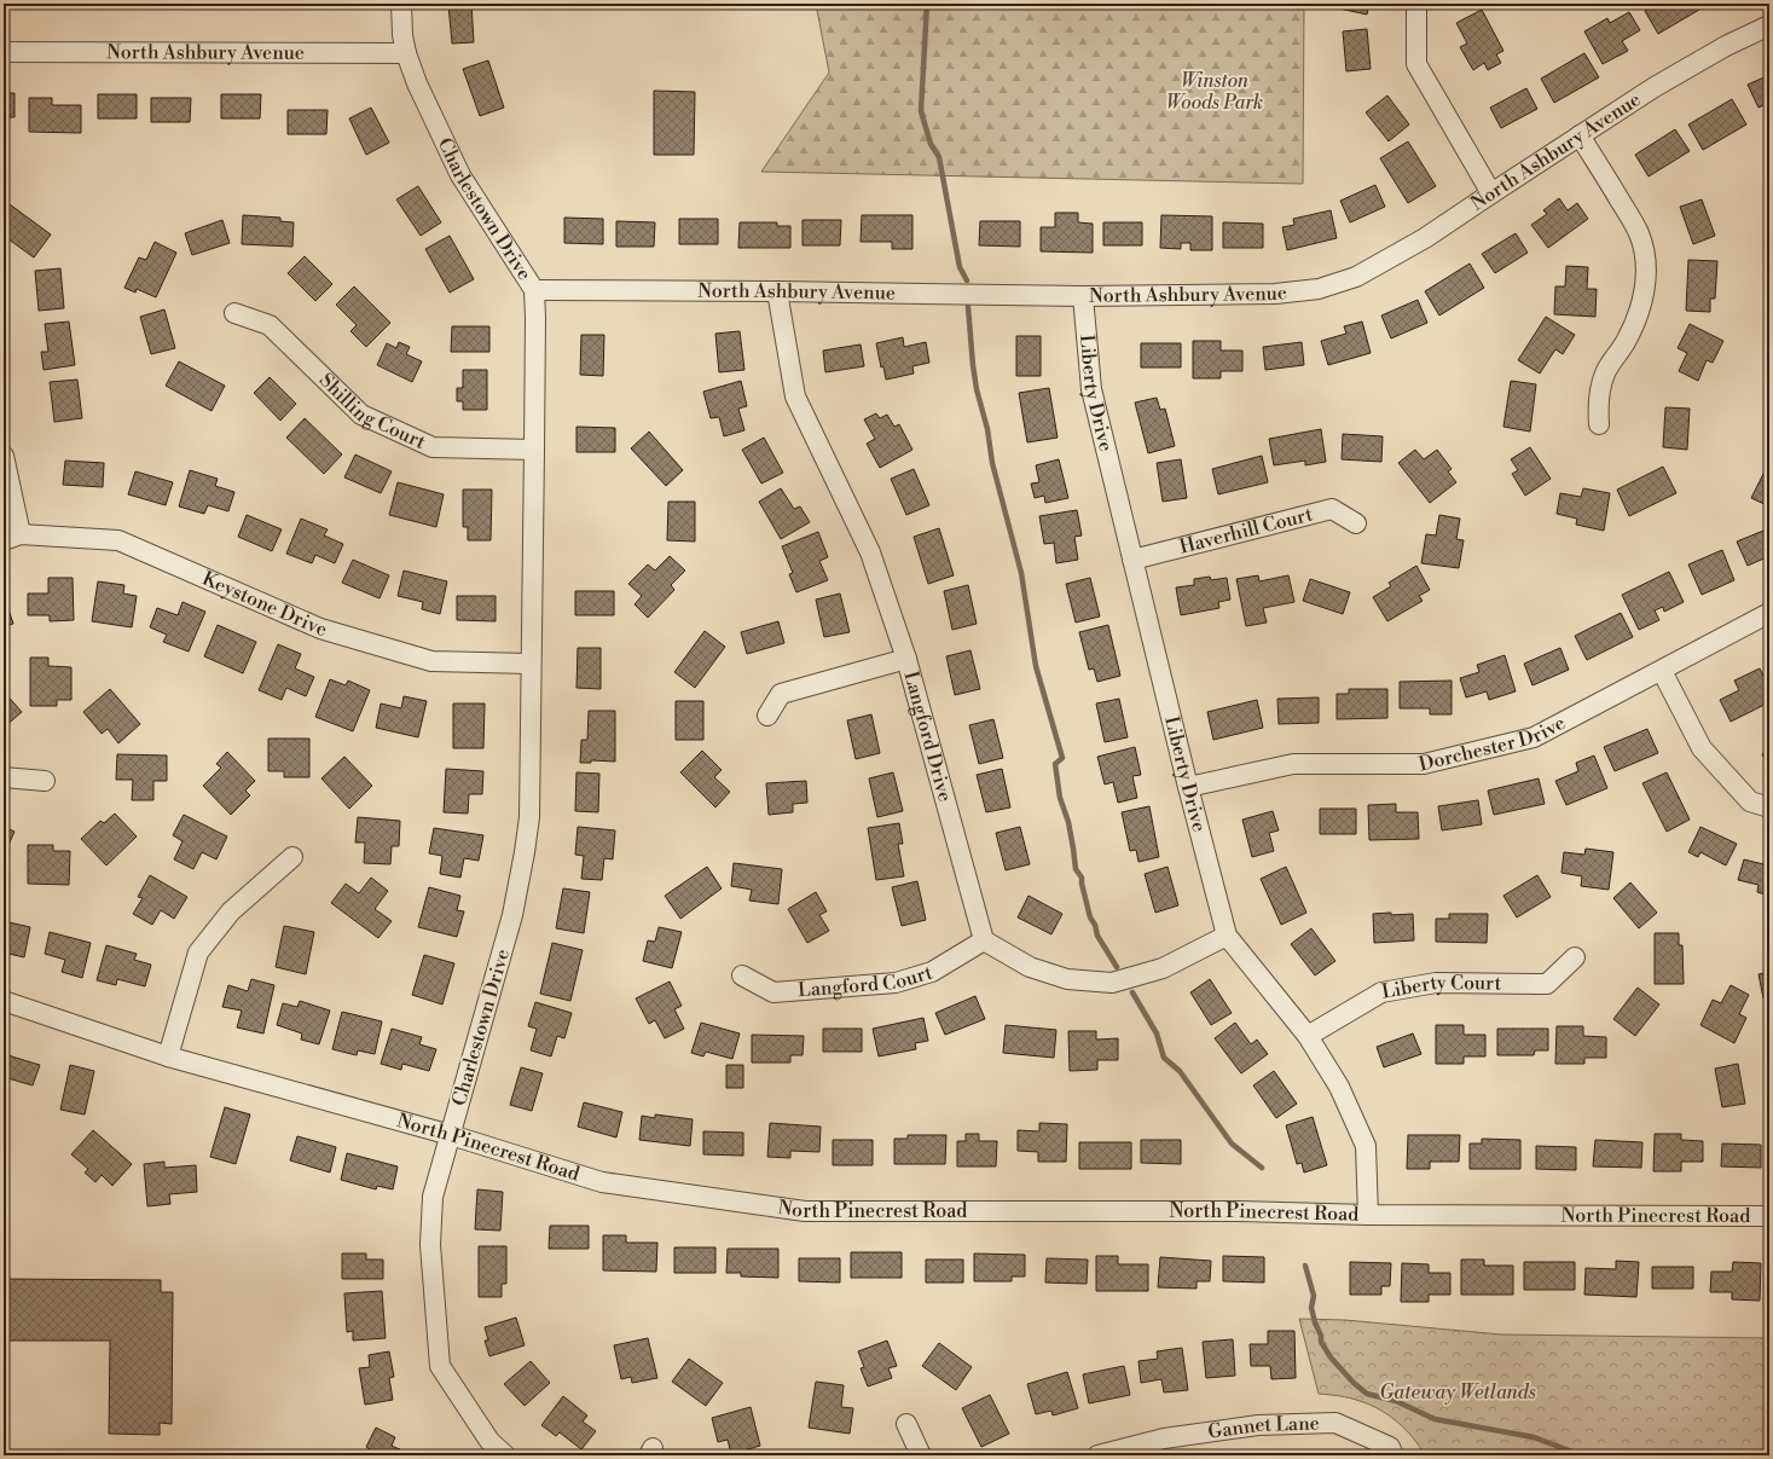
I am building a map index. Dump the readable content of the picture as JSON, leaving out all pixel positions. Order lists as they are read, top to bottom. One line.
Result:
{"streets":{"street":["North Ashbury Avenue","Charlestown Drive","Liberty Drive","Shilling Court","Haverhill Court","Keystone Drive","Langford Drive","Dorchester Drive","Langford Court","Liberty Court","North Pinecrest Road","Gannet Lane"]},"crossings":[["North Ashbury Avenue","Charlestown Drive"],["North Ashbury Avenue","Liberty Drive"],["North Ashbury Avenue","Langford Drive"],["Charlestown Drive","Shilling Court"],["Charlestown Drive","Keystone Drive"],["Charlestown Drive","North Pinecrest Road"],["Liberty Drive","Haverhill Court"],["Liberty Drive","Dorchester Drive"],["Liberty Drive","Liberty Court"],["Liberty Drive","North Pinecrest Road"],["Langford Drive","Langford Court"]],"parks":["Winston Woods Park","Gateway Wetlands"]}
